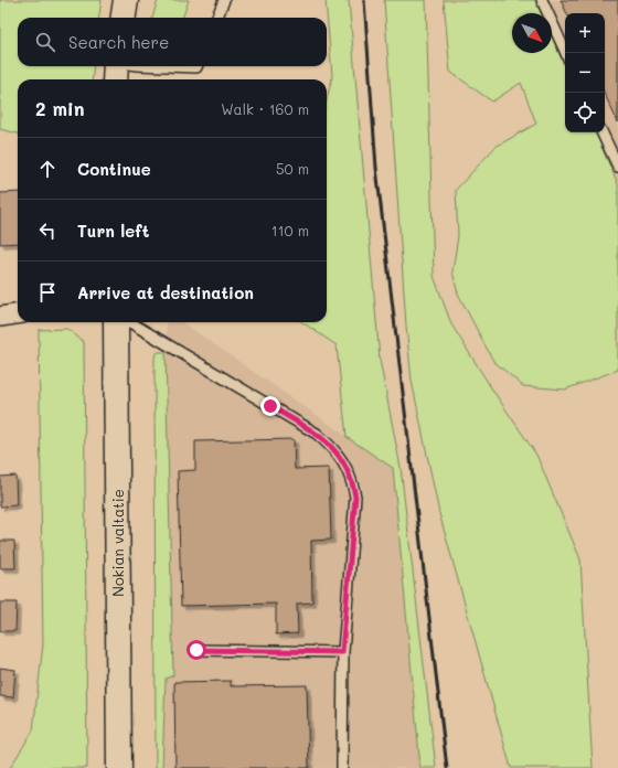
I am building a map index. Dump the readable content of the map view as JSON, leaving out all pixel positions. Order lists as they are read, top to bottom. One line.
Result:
{"streets":{"main road":["Nokian valtatie"]},"north":"bottom right","page":{"map_buttons":["+","−"],"search":"Search here","heading":["2 min","Walk · 160 m"],"list":[["Continue","50 m"],["Turn left","110 m"],"Arrive at destination"]}}
